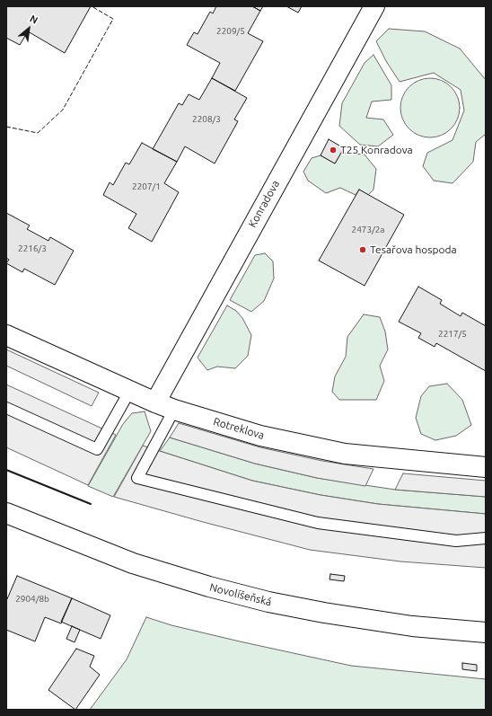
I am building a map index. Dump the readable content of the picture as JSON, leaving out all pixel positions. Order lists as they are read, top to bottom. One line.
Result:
{"streets":{"street":["Konradova","Rotreklova","Novolíšeňská"]},"crossings":[["Konradova","Rotreklova"]],"places":["T25 Konradova","Tesařova hospoda"],"house_numbers":["2209/5","2208/3","2207/1","2473/2a","2216/3","2217/5","2904/8b"],"north":"top right"}
